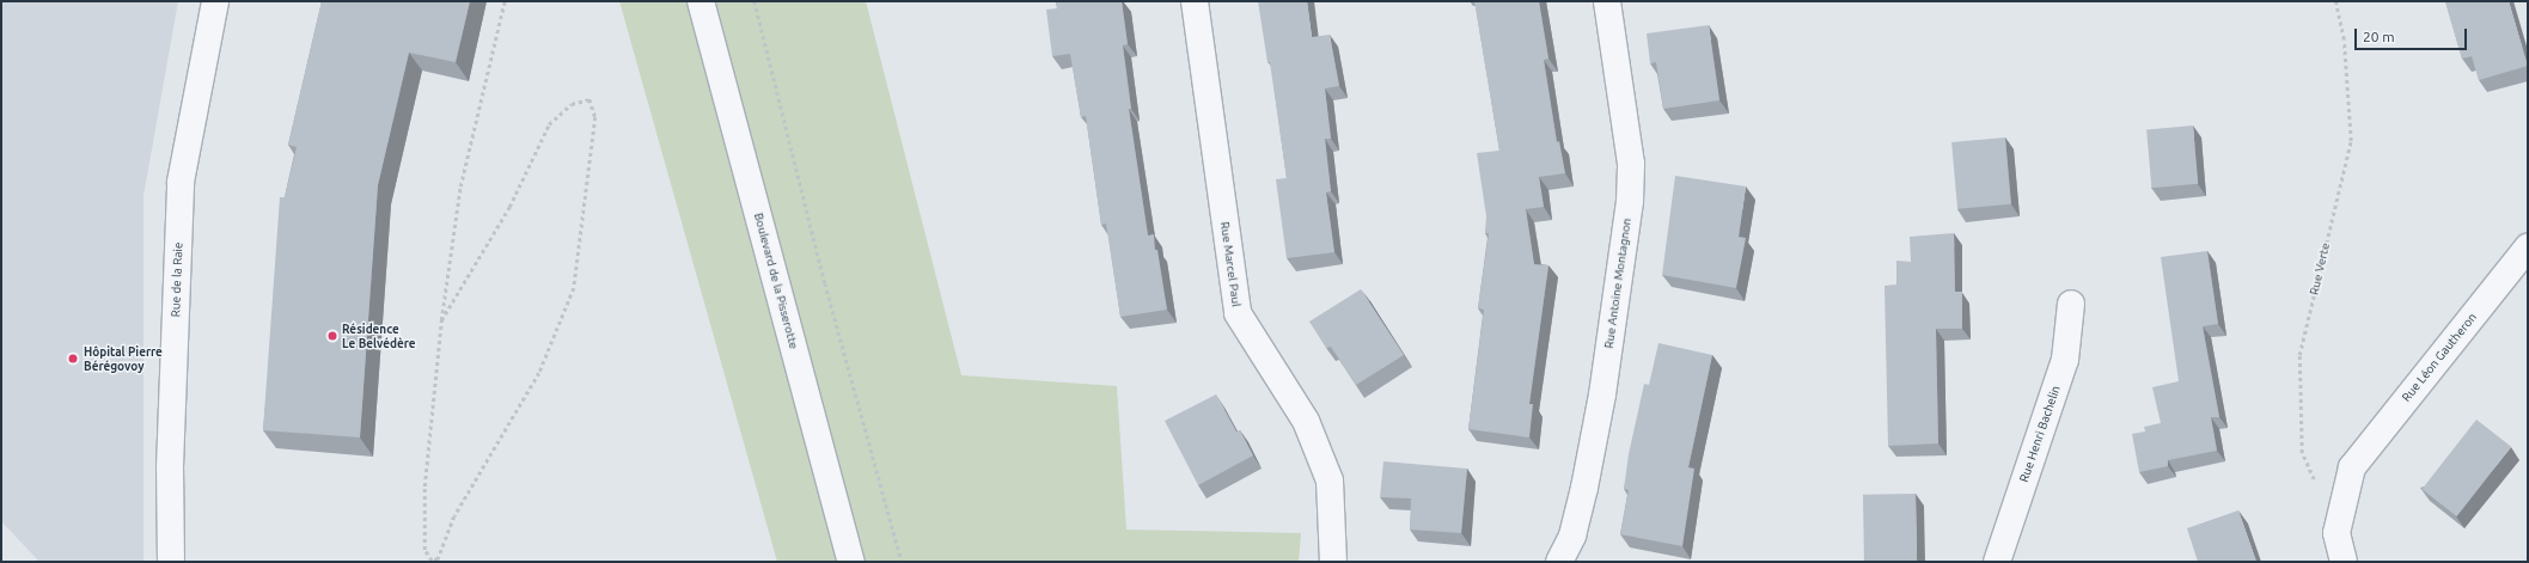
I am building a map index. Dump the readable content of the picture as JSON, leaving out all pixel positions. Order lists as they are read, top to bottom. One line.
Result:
{"streets":{"street":["Rue Marcel Paul","Rue de la Raie","Boulevard de la Pisserotte","Rue Antoine Montagnon","Rue Léon Gautheron","Rue Henri Bachelin"],"path":["Rue Verte"]},"places":["Résidence Le Belvédère","Hôpital Pierre Bérégovoy"],"scale_bar":"20 m"}
